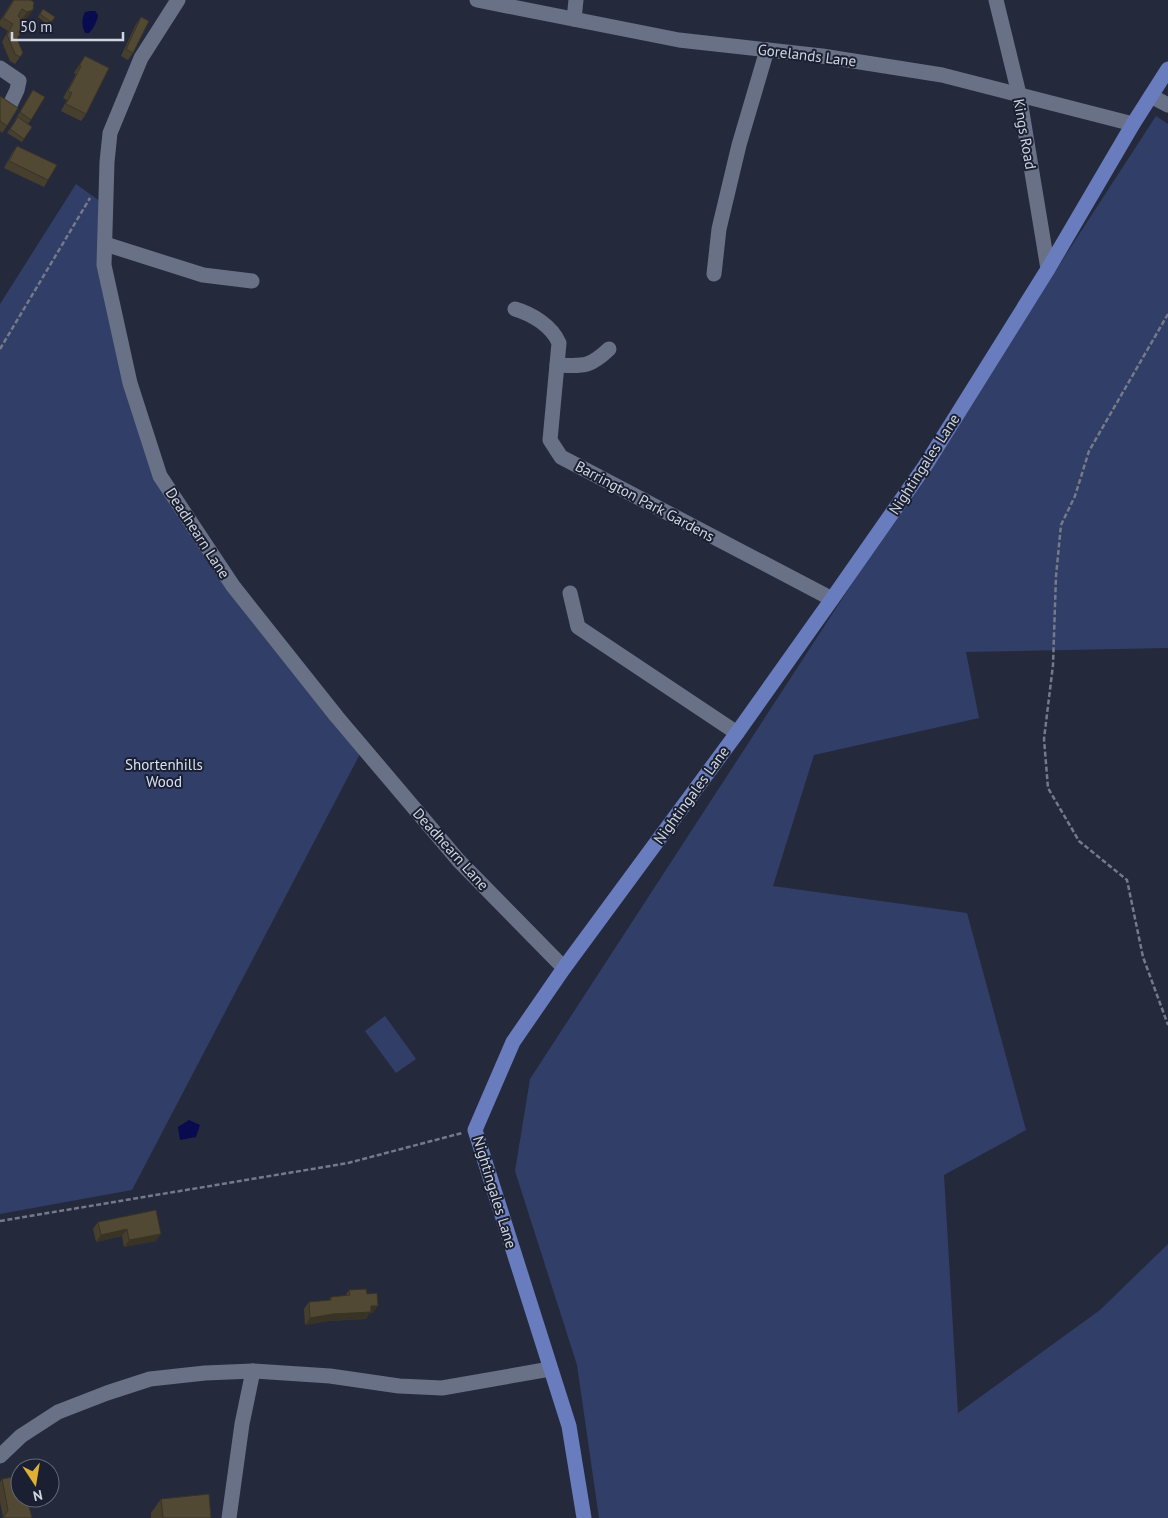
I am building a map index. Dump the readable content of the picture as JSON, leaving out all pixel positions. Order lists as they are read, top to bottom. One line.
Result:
{"streets":{"main road":["Nightingales Lane"],"street":["Gorelands Lane","Kings Road","Barrington Park Gardens","Deadhearn Lane"]},"crossings":[["Gorelands Lane","Kings Road"],["Gorelands Lane","Nightingales Lane"],["Kings Road","Nightingales Lane"],["Nightingales Lane","Barrington Park Gardens"],["Nightingales Lane","Deadhearn Lane"]],"parks":["Shortenhills Wood"],"scale_bar":"50 m","north":"bottom"}
